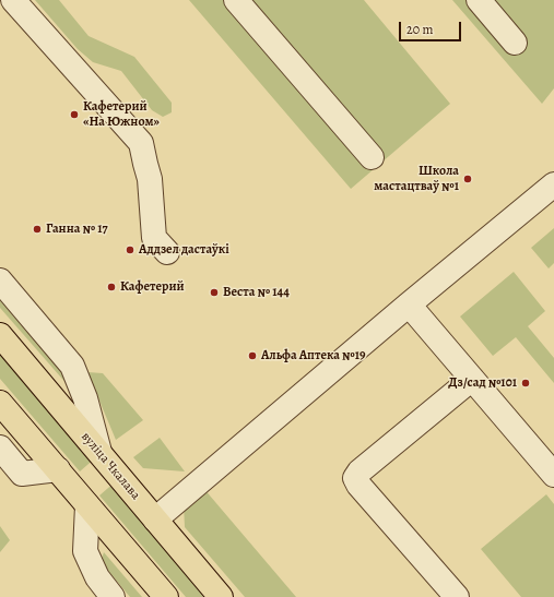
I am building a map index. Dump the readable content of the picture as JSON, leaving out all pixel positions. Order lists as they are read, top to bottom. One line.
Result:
{"streets":{"main road":["вуліца Чкалава"]},"places":["Кафетерий «На Южном»","Школа мастацтваў №1","Ганна № 17","Аддзел дастаўкі","Кафетерий","Веста № 144","Альфа Аптека №19","Дз/сад №101"],"scale_bar":"20 m"}
